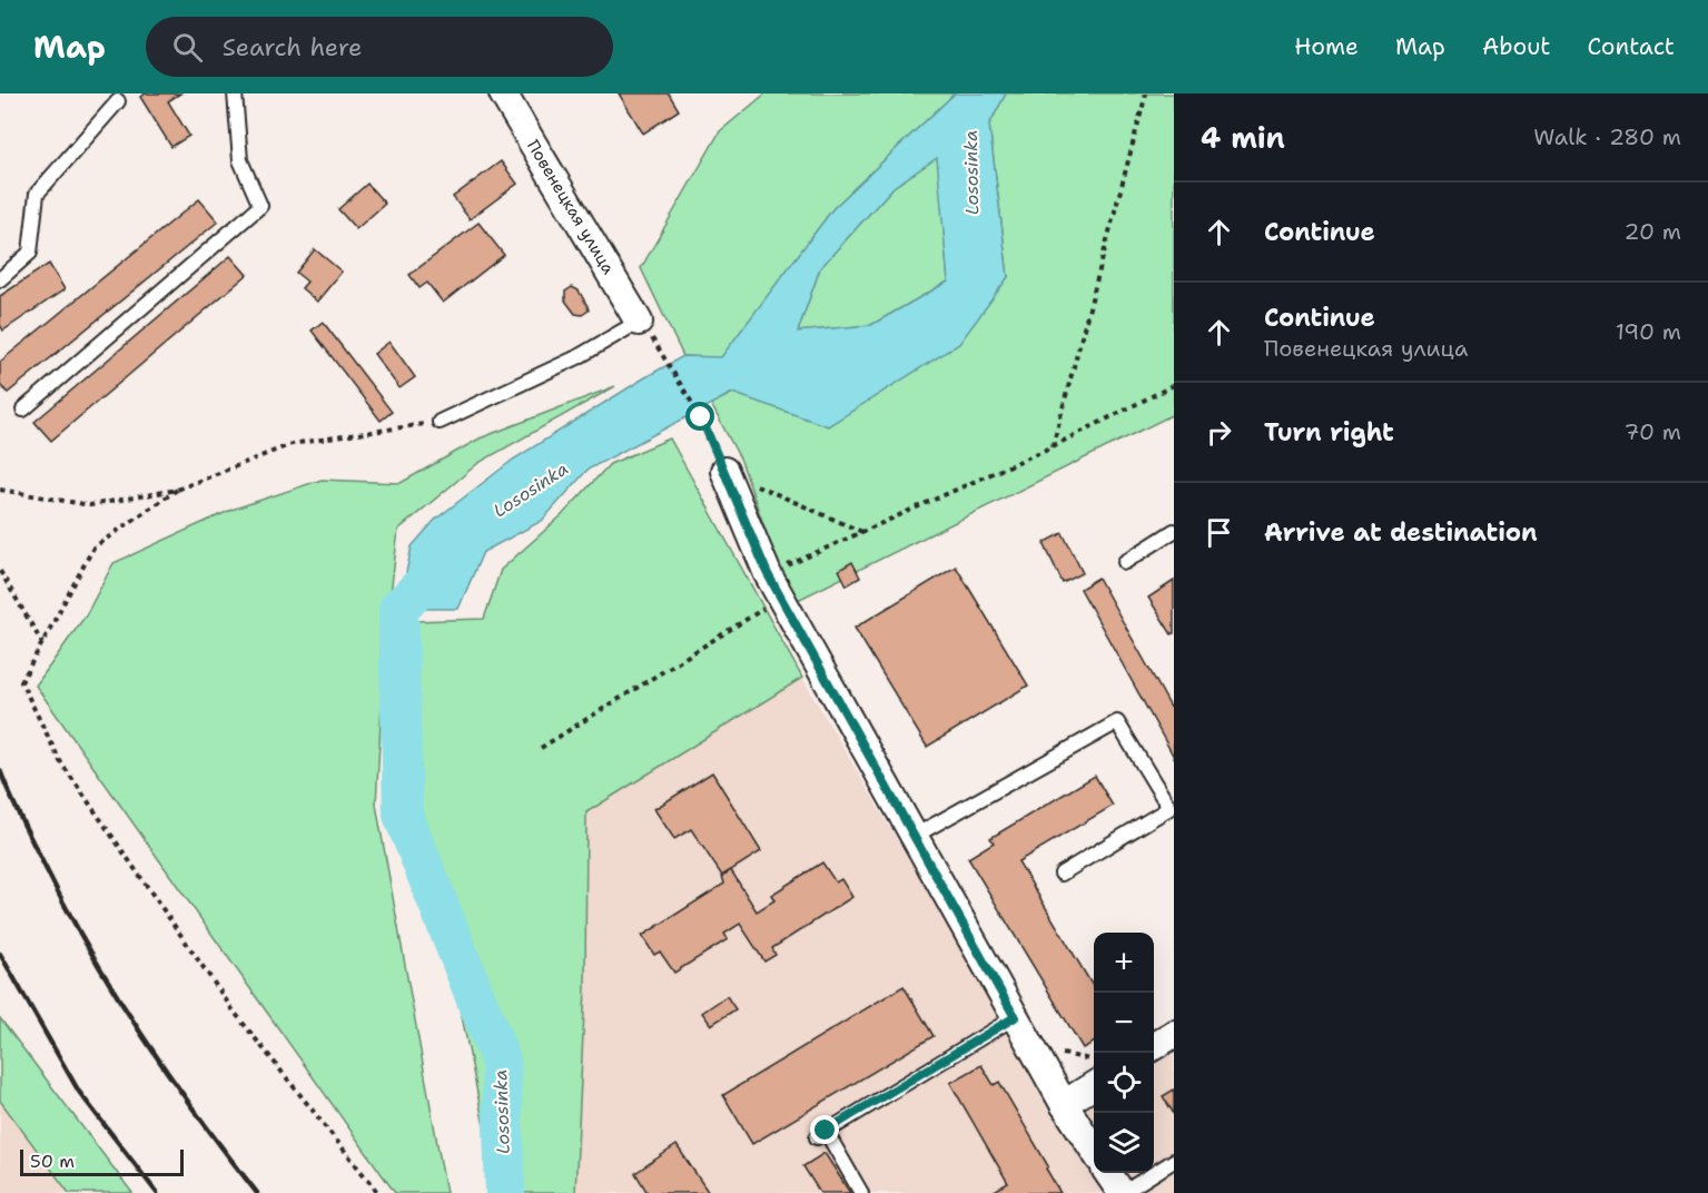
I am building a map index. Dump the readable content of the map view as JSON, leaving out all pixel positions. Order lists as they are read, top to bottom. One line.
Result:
{"streets":{"street":["Повенецкая улица"]},"water":["Lososinka"],"scale_bar":"50 m","page":{"header":"Map","search":"Search here","nav":["Home","Map","About","Contact"],"heading":["4 min","Walk · 280 m"],"list":[["Continue","20 m"],["Continue","Повенецкая улица","190 m"],["Turn right","70 m"],"Arrive at destination"],"map_buttons":["+","−"],"scale":"50 m"}}
